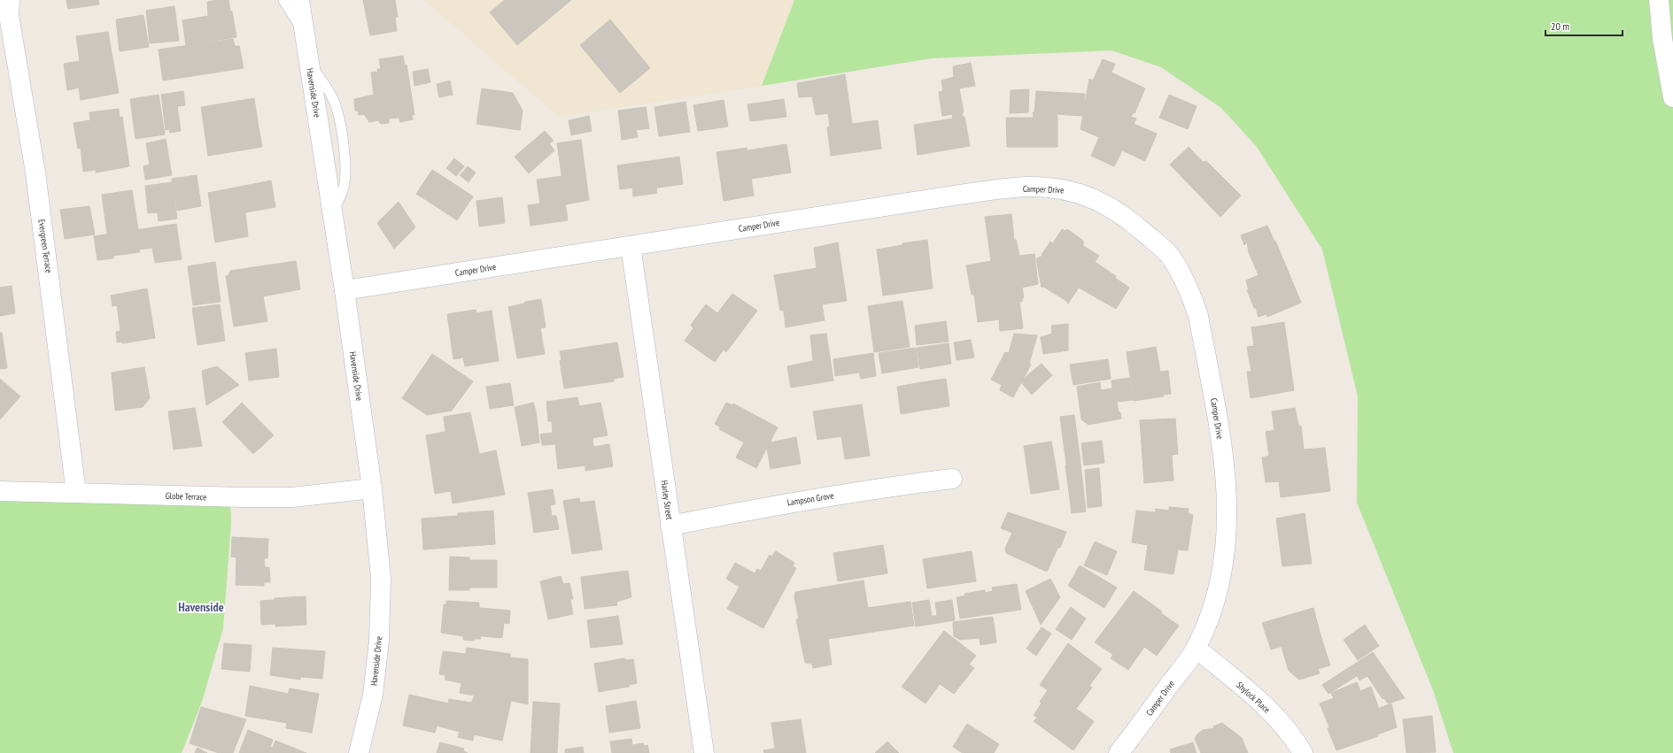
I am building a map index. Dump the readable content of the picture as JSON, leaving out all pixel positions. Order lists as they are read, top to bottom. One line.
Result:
{"streets":{"street":["Havenside Drive","Camper Drive","Evergreen Terrace","Globe Terrace","Lampson Grove","Harley Street","Shylock Place"]},"crossings":[["Havenside Drive","Camper Drive"],["Havenside Drive","Globe Terrace"],["Camper Drive","Harley Street"],["Camper Drive","Shylock Place"],["Evergreen Terrace","Globe Terrace"],["Lampson Grove","Harley Street"]],"districts":["Havenside"],"scale_bar":"20 m"}
